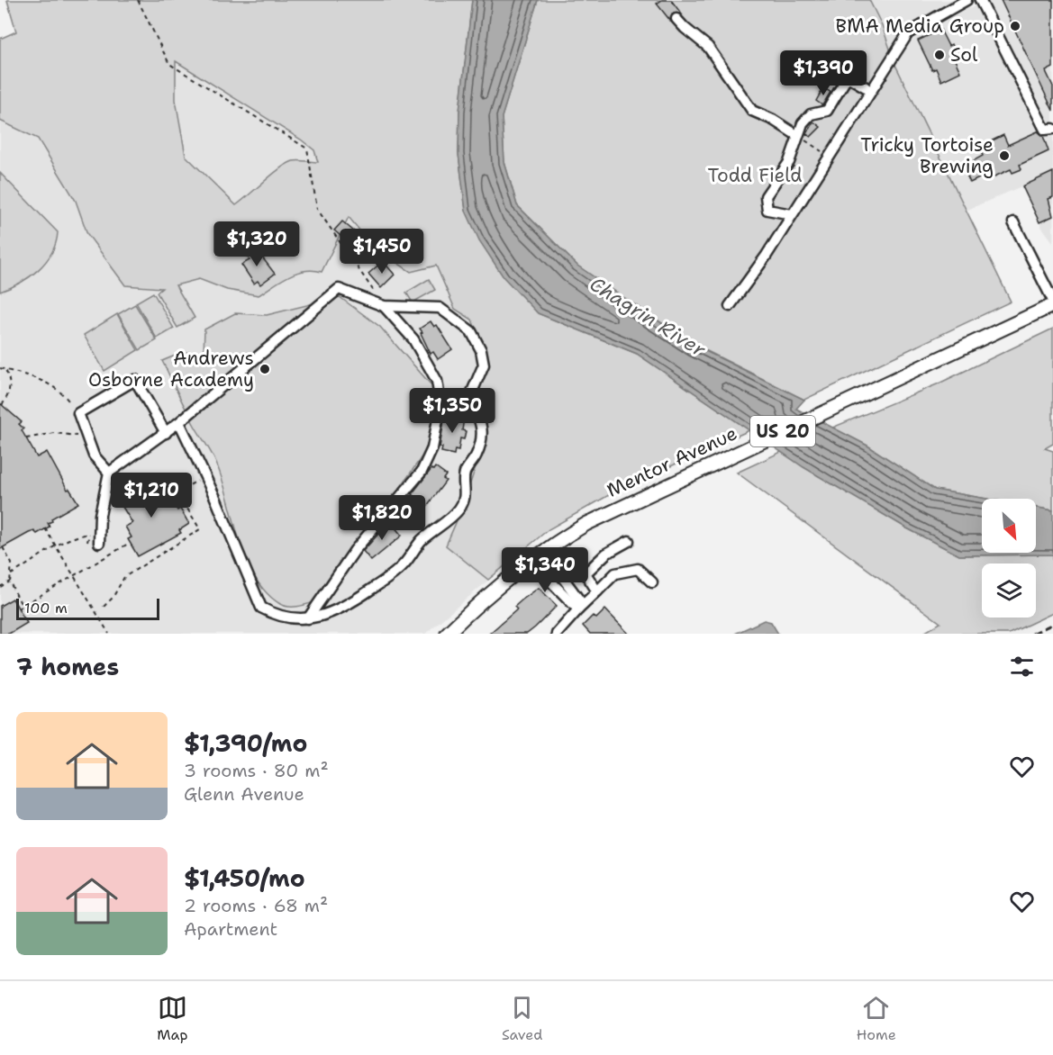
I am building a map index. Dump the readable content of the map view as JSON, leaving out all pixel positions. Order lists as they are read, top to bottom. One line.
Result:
{"streets":{"main road":["US 20","Mentor Avenue"]},"water":["Chagrin River"],"parks":["Todd Field"],"places":["BMA Media Group","Sol","Tricky Tortoise Brewing","Andrews Osborne Academy"],"scale_bar":"100 m","north":"bottom right","page":{"price":["$1,390","$1,320","$1,450","$1,350","$1,210","$1,820","$1,340"],"scale":"100 m","heading":"7 homes","list":[{"name":"$1,390/mo","note":"3 rooms · 80 m² · Glenn Avenue"},{"name":"$1,450/mo","note":"2 rooms · 68 m² · Apartment"}],"tabs":["Map","Saved","Home"]}}
